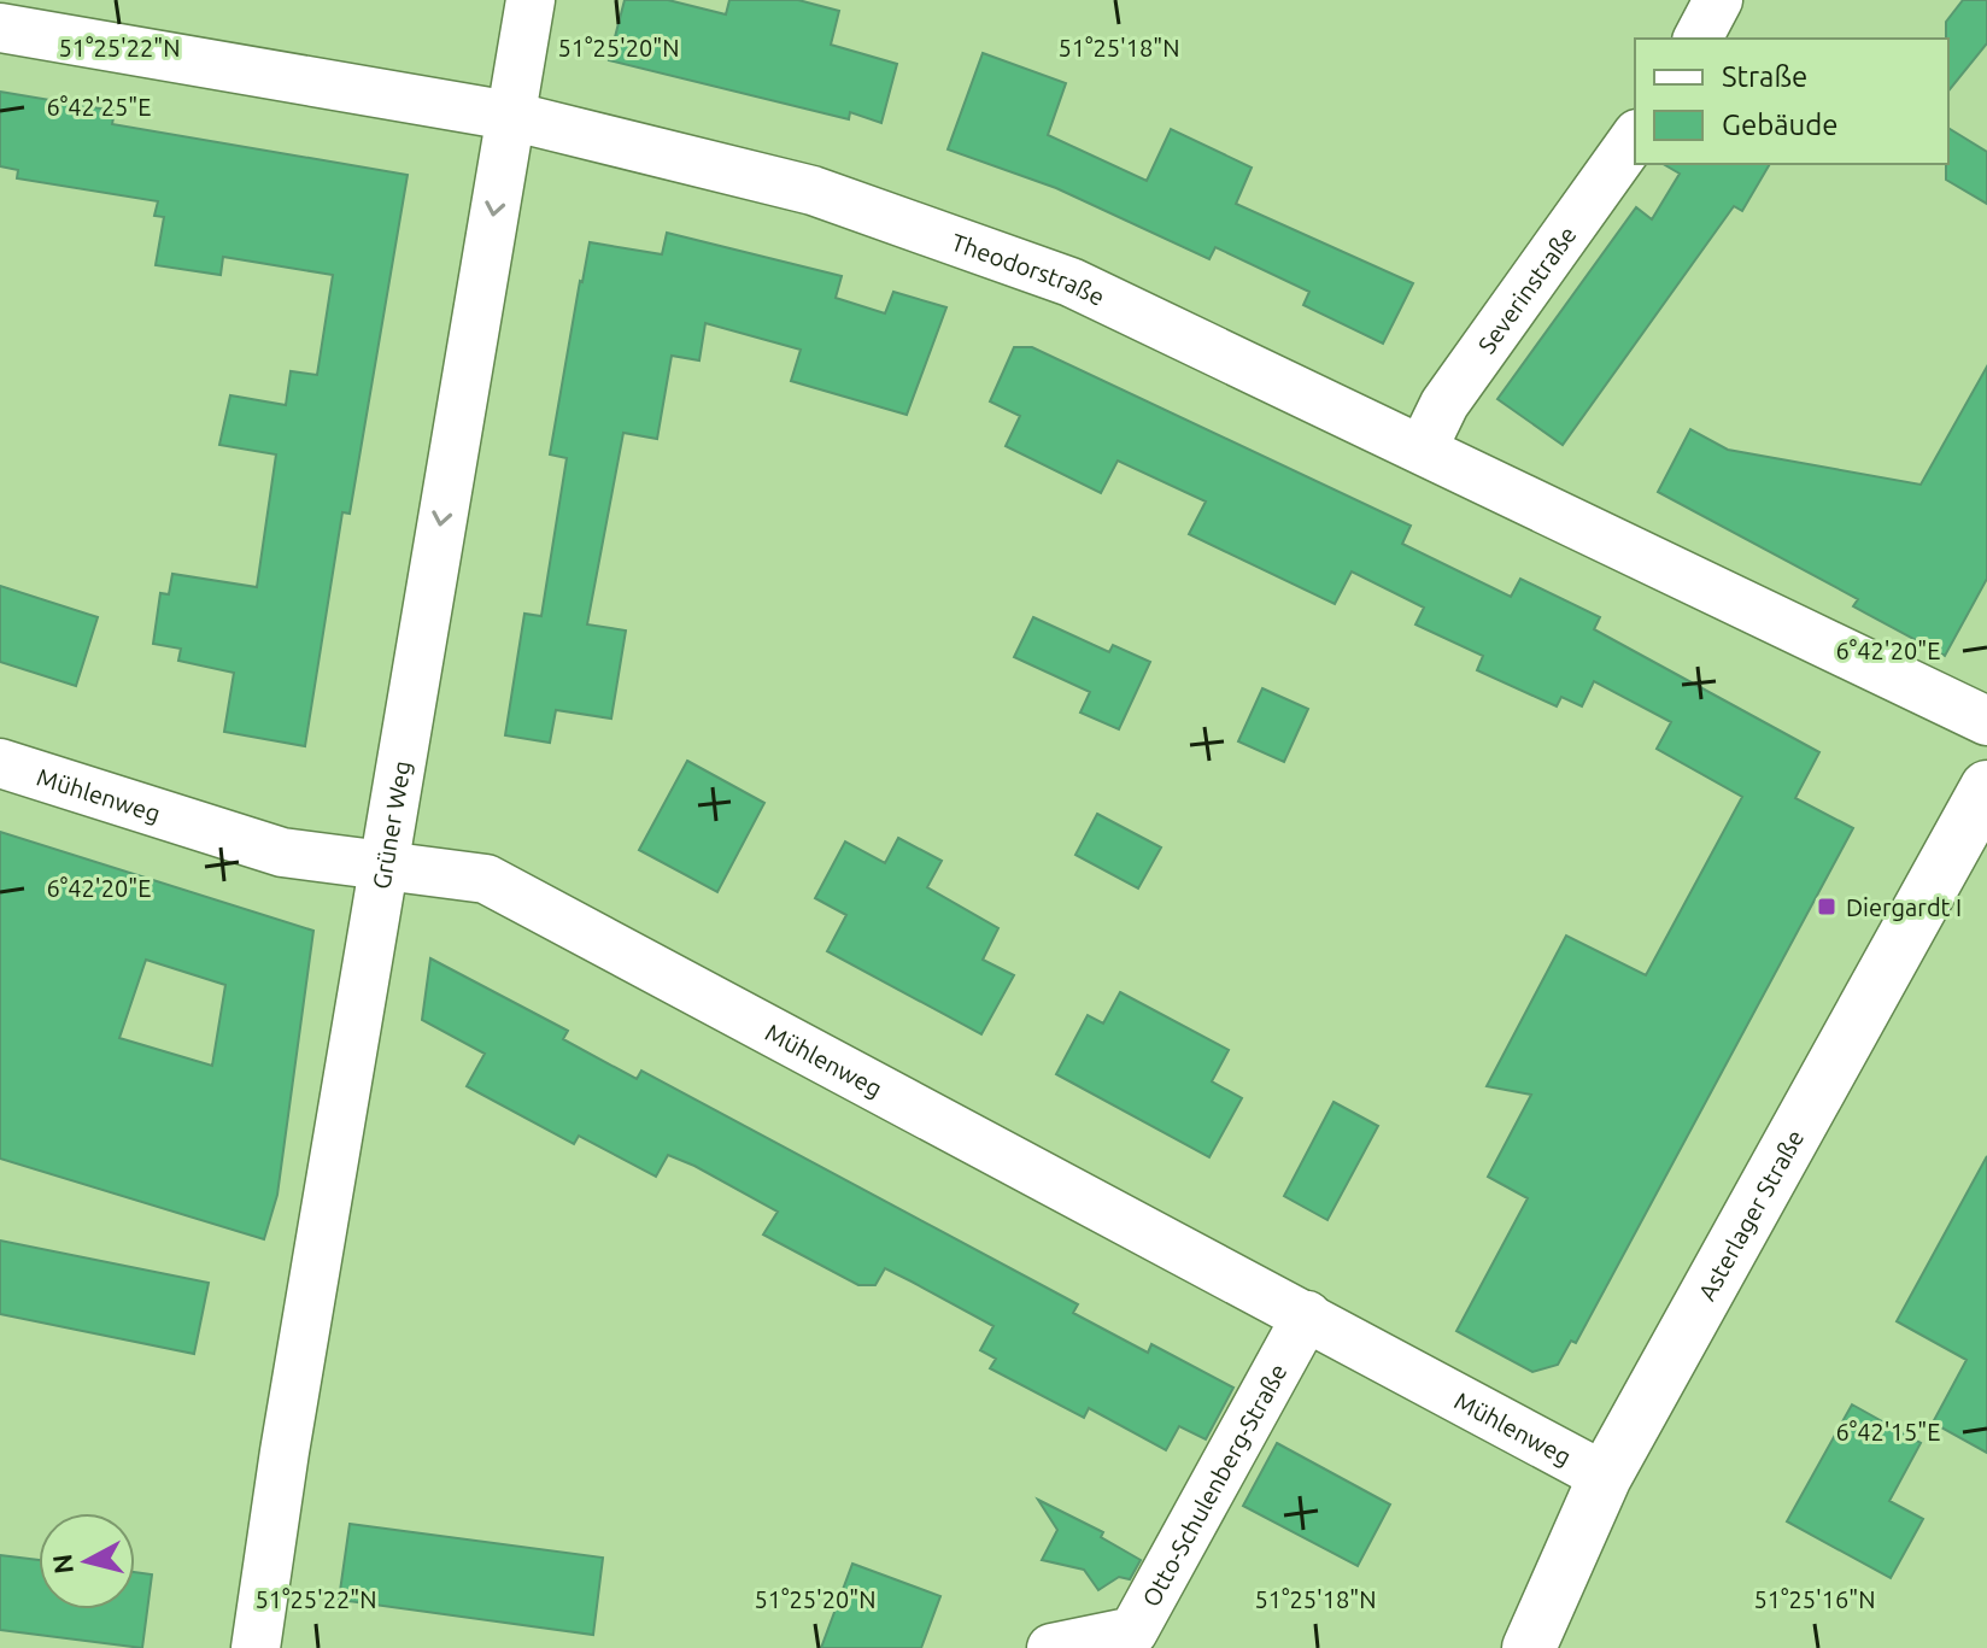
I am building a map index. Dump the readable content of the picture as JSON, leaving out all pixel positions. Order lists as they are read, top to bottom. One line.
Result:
{"streets":{"main road":["Asterlager Straße"],"street":["Theodorstraße","Severinstraße","Mühlenweg","Grüner Weg","Otto-Schulenberg-Straße"]},"crossings":[["Theodorstraße","Severinstraße"],["Theodorstraße","Grüner Weg"],["Mühlenweg","Grüner Weg"],["Mühlenweg","Asterlager Straße"],["Mühlenweg","Otto-Schulenberg-Straße"]],"one_way":["Grüner Weg"],"places":{"transit":["Diergardt I"]},"legend":["Straße","Gebäude"],"north":"left","coordinates":["51°25'22\"N","51°25'20\"N","51°25'18\"N","6°42'25\"E","6°42'20\"E","6°42'15\"E","51°25'16\"N"]}
